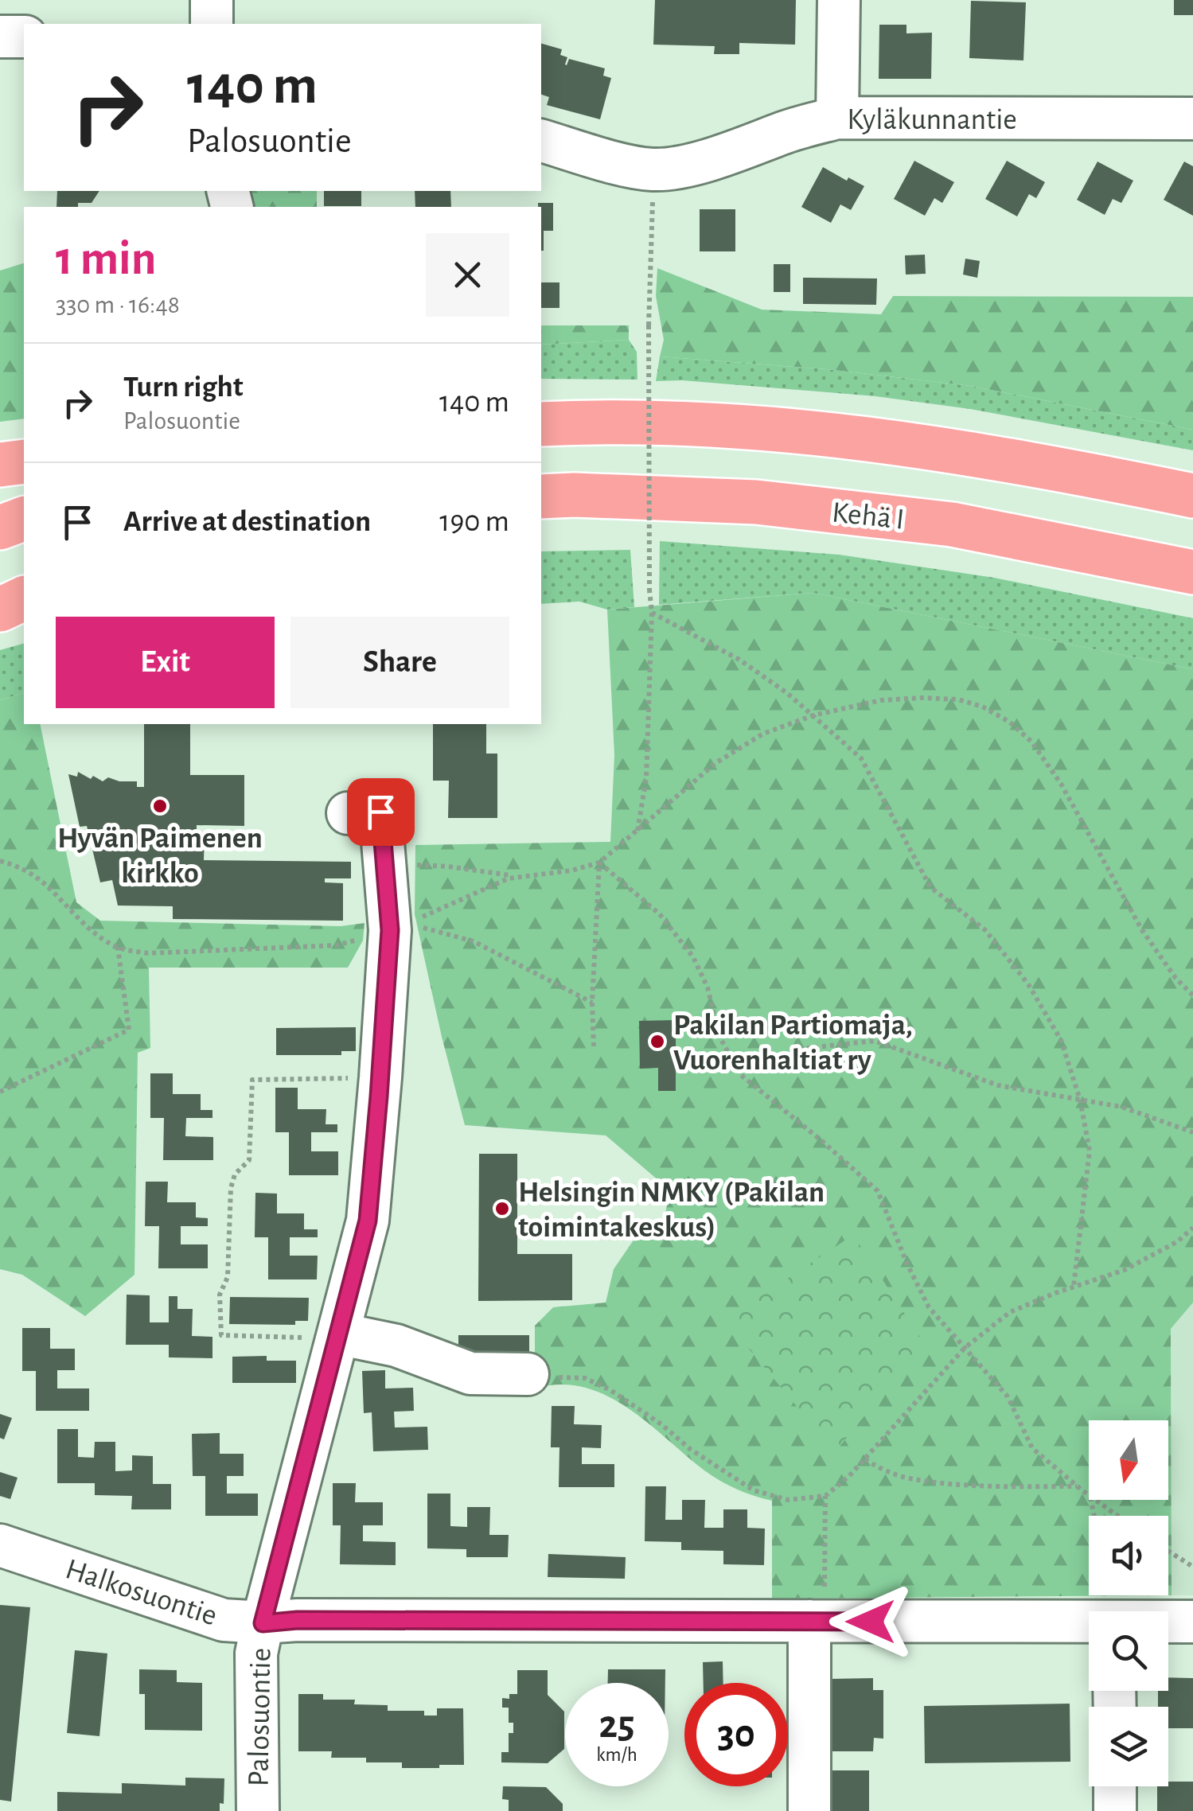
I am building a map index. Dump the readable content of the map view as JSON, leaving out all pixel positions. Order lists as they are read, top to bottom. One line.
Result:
{"streets":{"highway":["Kehä I"],"street":["Kyläkunnantie","Halkosuontie","Palosuontie"]},"crossings":[["Halkosuontie","Palosuontie"]],"places":["Hyvän Paimenen kirkko","Pakilan Partiomaja, Vuorenhaltiat ry","Helsingin NMKY (Pakilan toimintakeskus)"],"north":"bottom","page":{"turn":["140 m","Palosuontie"],"heading":["1 min","330 m · 16:48"],"list":[{"name":"Turn right","note":"Palosuontie","value":"140 m"},{"name":"Arrive at destination","value":"190 m"}],"buttons":["Exit","Share"],"speed":"25 km/h","limit":"30"}}
